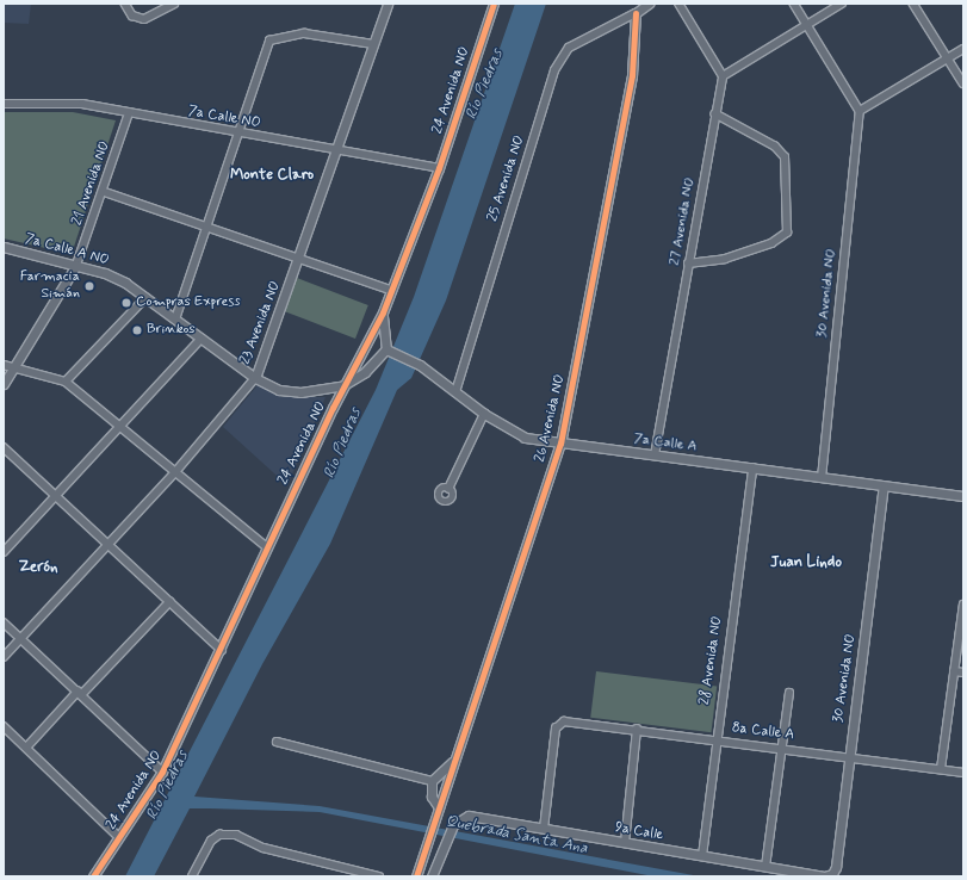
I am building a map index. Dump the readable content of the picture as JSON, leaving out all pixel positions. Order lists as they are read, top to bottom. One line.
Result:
{"streets":{"street":["24 Avenida NO","7a Calle NO","25 Avenida NO","21 Avenida NO","27 Avenida NO","7a Calle A NO","30 Avenida NO","23 Avenida NO","26 Avenida NO","7a Calle A","28 Avenida NO","8a Calle A","9a Calle"]},"crossings":[["24 Avenida NO","7a Calle NO"],["24 Avenida NO","7a Calle A NO"],["7a Calle NO","21 Avenida NO"],["7a Calle NO","23 Avenida NO"],["25 Avenida NO","26 Avenida NO"],["25 Avenida NO","7a Calle A"],["21 Avenida NO","7a Calle A NO"],["27 Avenida NO","7a Calle A"],["7a Calle A NO","23 Avenida NO"],["7a Calle A NO","7a Calle A"],["30 Avenida NO","7a Calle A"],["30 Avenida NO","8a Calle A"],["30 Avenida NO","9a Calle"],["26 Avenida NO","7a Calle A"],["7a Calle A","28 Avenida NO"],["28 Avenida NO","8a Calle A"],["28 Avenida NO","9a Calle"],["8a Calle A","9a Calle"]],"districts":["Monte Claro","Juan Lindo","Zerón"],"water":["Río Piedras","Quebrada Santa Ana"],"places":["Farmacia Simán","Compras Express","Brinkos"]}
